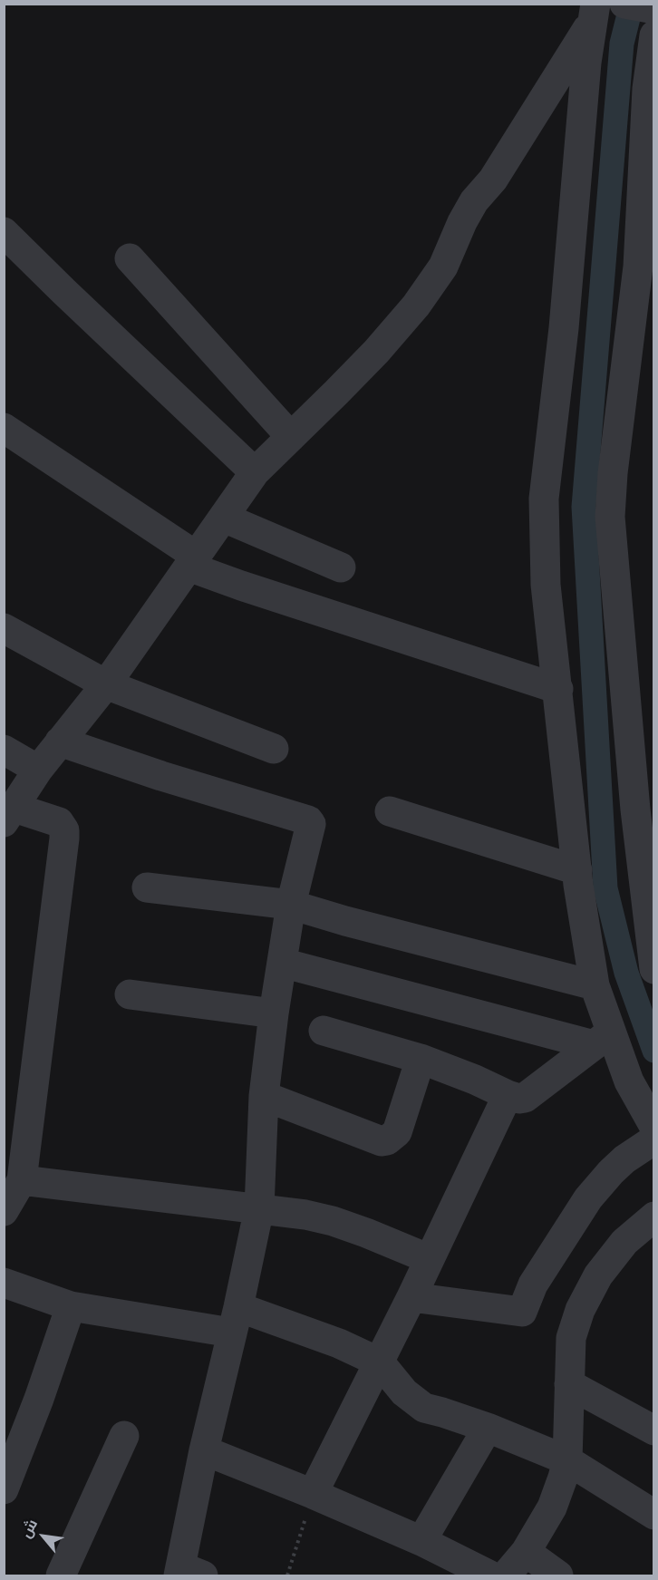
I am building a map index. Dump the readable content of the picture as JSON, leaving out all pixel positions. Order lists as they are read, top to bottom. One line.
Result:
{"north":"top left"}
